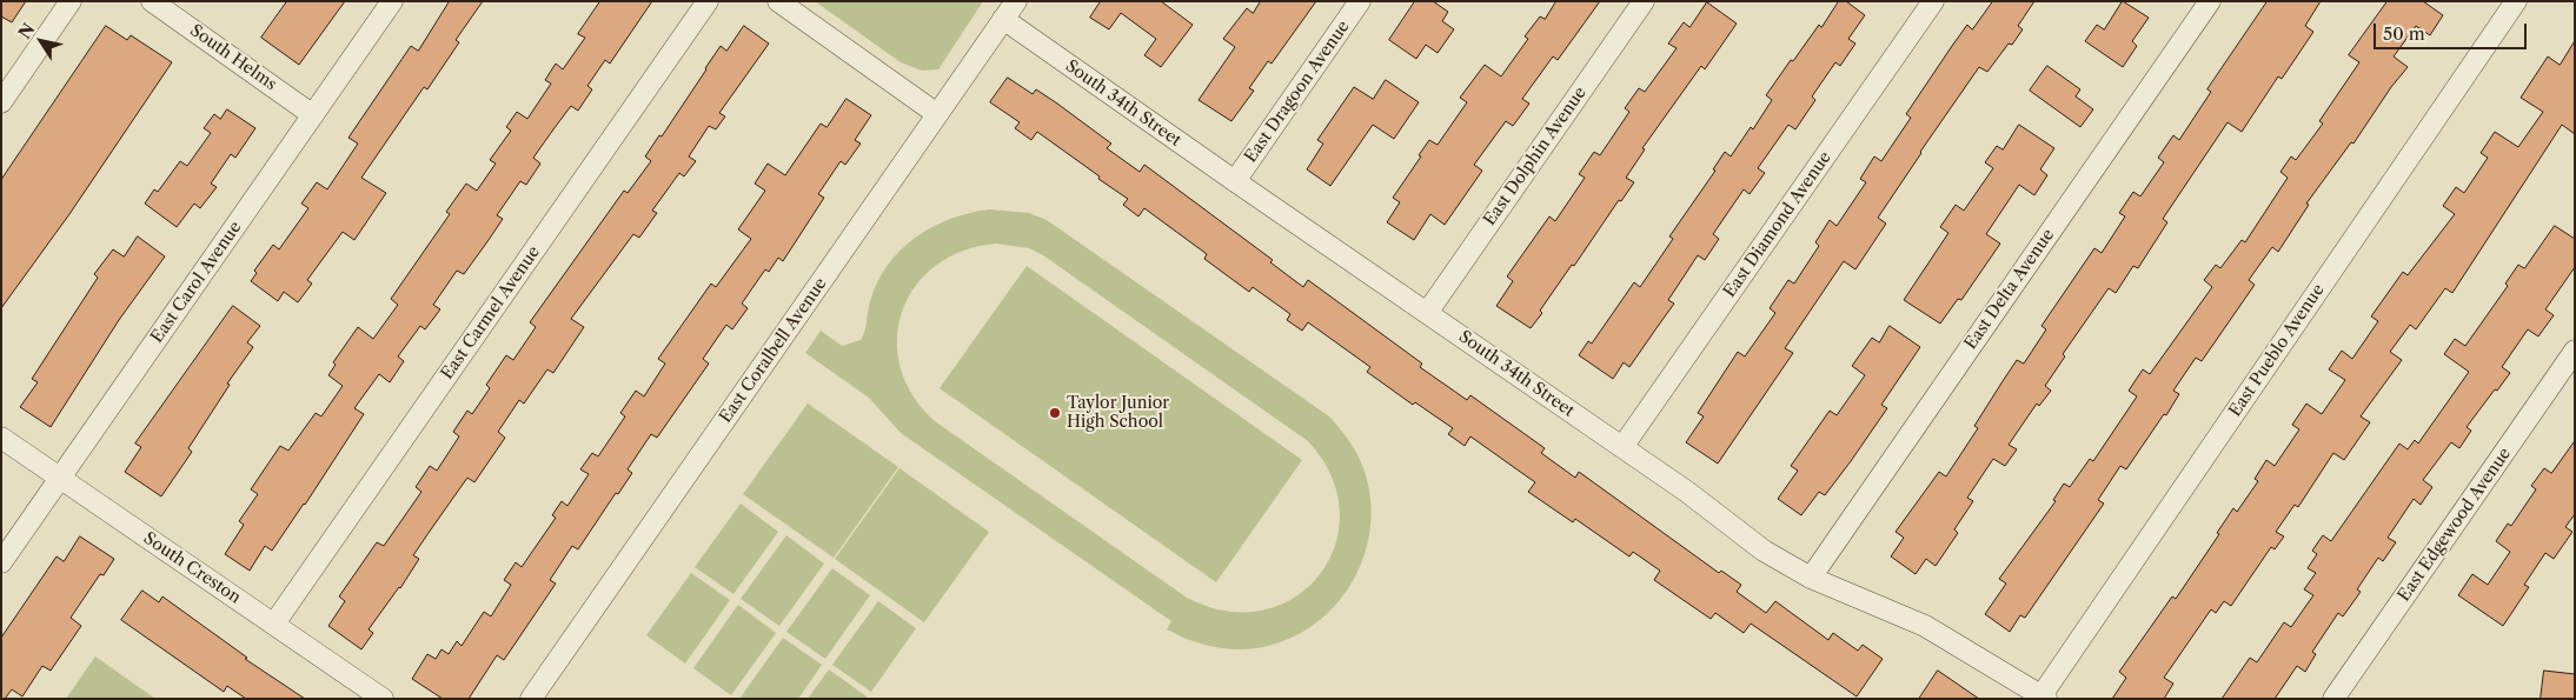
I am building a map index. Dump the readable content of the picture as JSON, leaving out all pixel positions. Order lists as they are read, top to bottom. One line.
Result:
{"streets":{"street":["South Helms","East Dragoon Avenue","South 34th Street","East Dolphin Avenue","East Diamond Avenue","East Carol Avenue","East Delta Avenue","East Carmel Avenue","East Coralbell Avenue","East Pueblo Avenue","East Edgewood Avenue","South Creston"]},"crossings":[["South Helms","East Carol Avenue"],["East Dragoon Avenue","South 34th Street"],["South 34th Street","East Dolphin Avenue"],["South 34th Street","East Diamond Avenue"],["South 34th Street","East Delta Avenue"],["South 34th Street","East Coralbell Avenue"],["South 34th Street","East Pueblo Avenue"],["East Carol Avenue","South Creston"],["East Carmel Avenue","South Creston"]],"places":["Taylor Junior High School"],"scale_bar":"50 m","north":"top left"}
